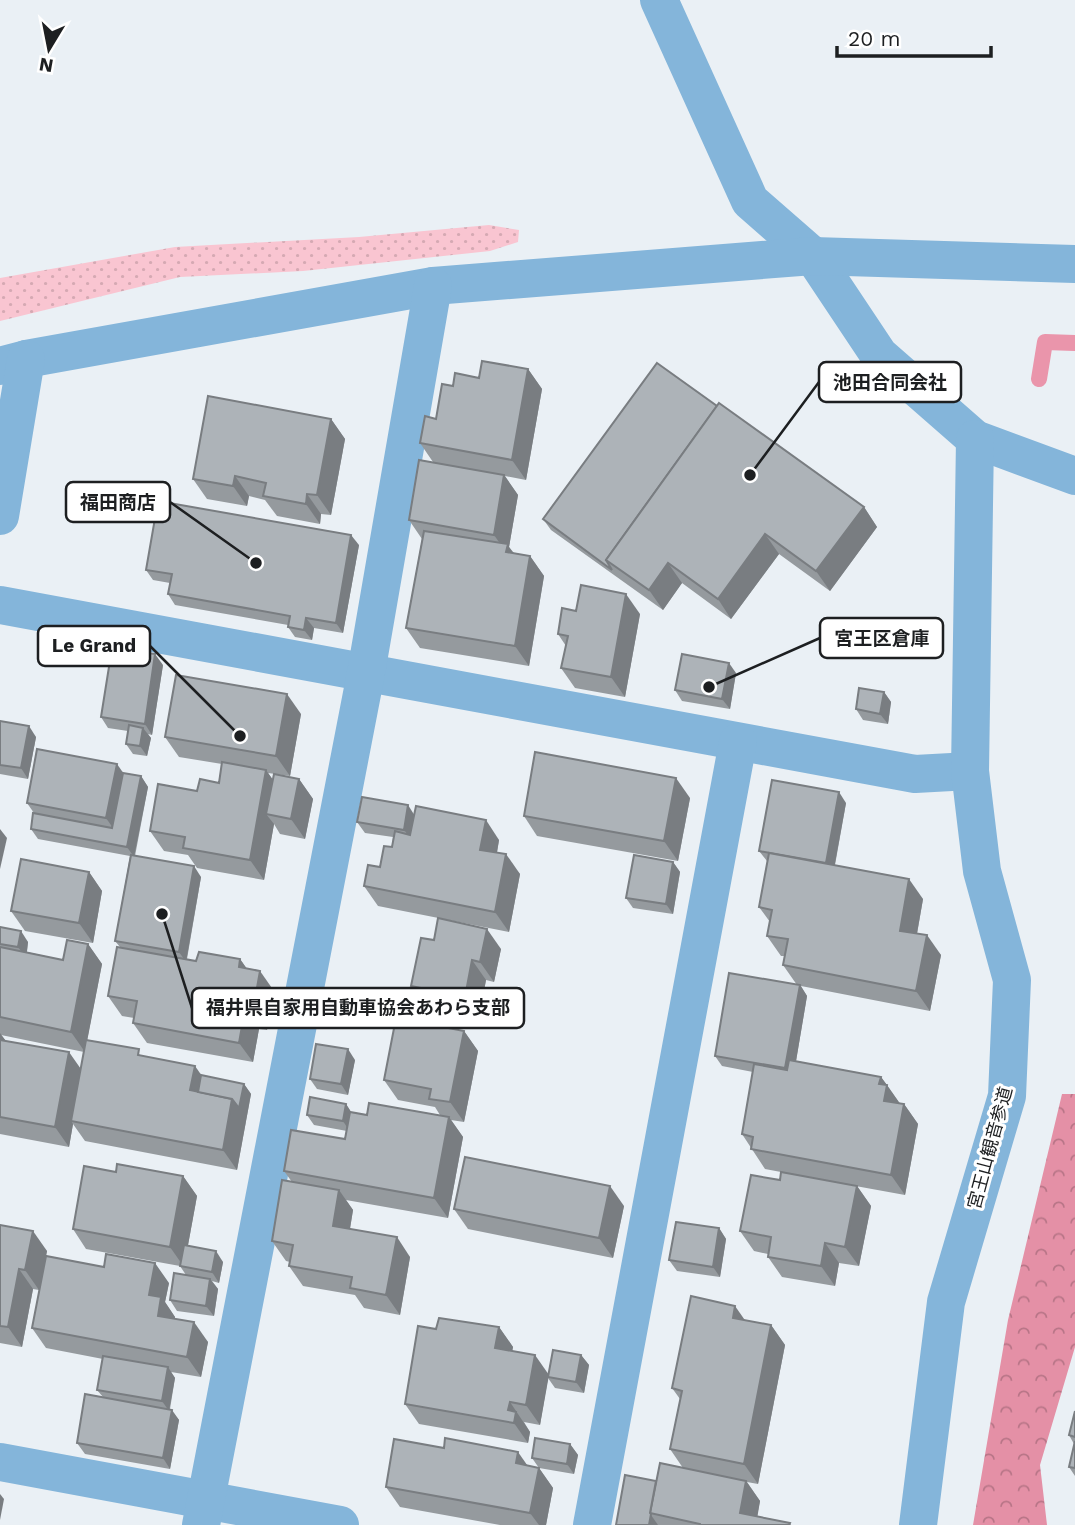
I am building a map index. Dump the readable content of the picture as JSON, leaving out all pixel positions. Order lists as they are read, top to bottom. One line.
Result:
{"streets":{"street":["宮王山観音参道"]},"places":["池田合同会社","福田商店","宮王区倉庫","Le Grand","福井県自家用自動車協会あわら支部"],"scale_bar":"20 m","north":"bottom"}
